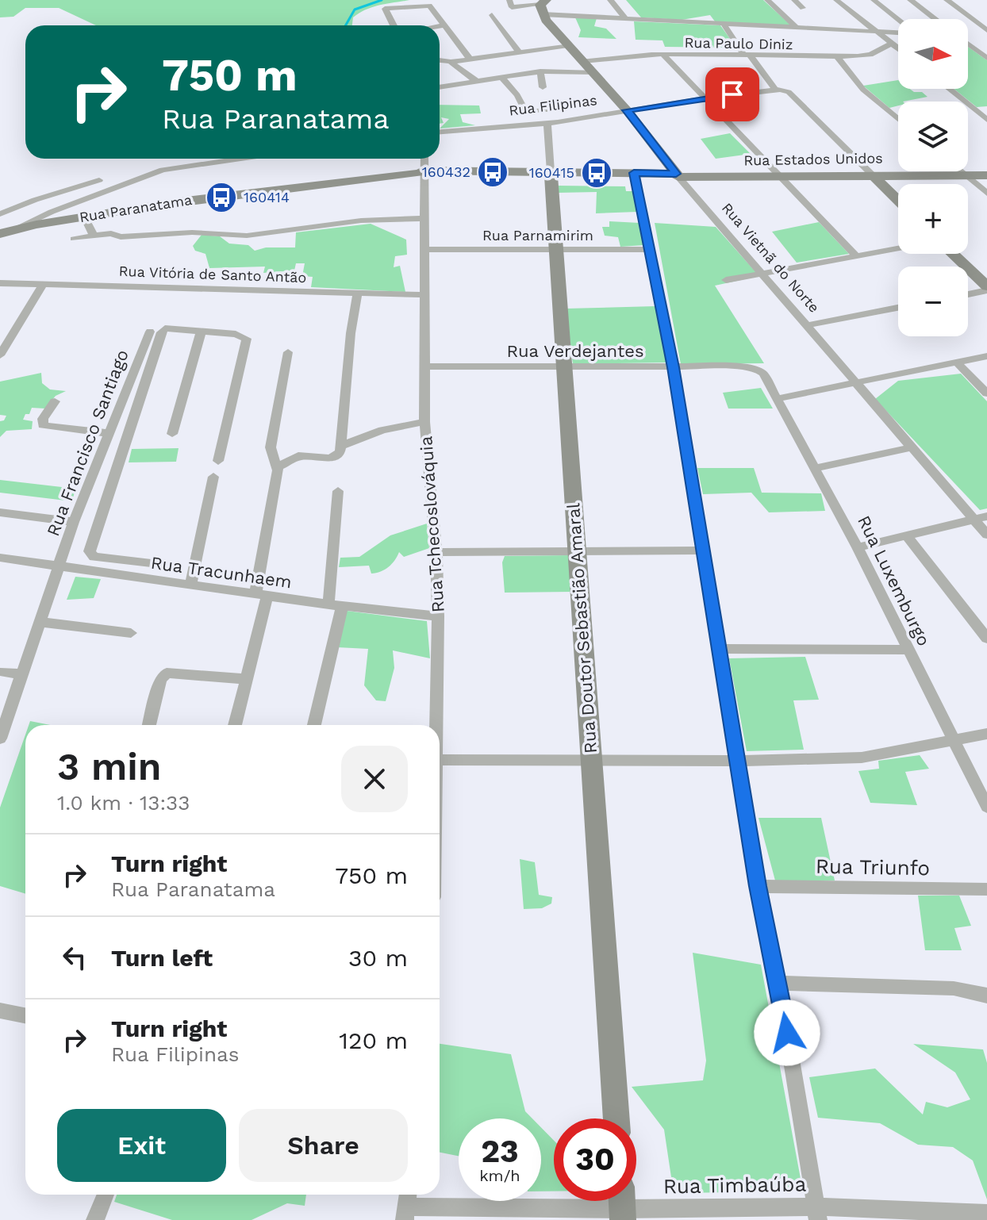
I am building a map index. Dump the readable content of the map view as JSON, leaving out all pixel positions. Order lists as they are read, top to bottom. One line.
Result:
{"streets":{"street":["Rua Paulo Diniz","Rua Filipinas","Rua Estados Unidos","Rua Paranatama","Rua Parnamirim","Rua Vietnã do Norte","Rua Vitória de Santo Antão","Rua Verdejantes","Rua Francisco Santiago","Rua Tchecoslováquia","Rua Tracunhaem","Rua Luxemburgo","Rua Doutor Sebastião Amaral","Rua Triunfo","Rua Timbaúba"]},"crossings":[["Rua Paulo Diniz","Rua Vietnã do Norte"],["Rua Filipinas","Rua Estados Unidos"],["Rua Filipinas","Rua Vietnã do Norte"],["Rua Filipinas","Rua Doutor Sebastião Amaral"],["Rua Estados Unidos","Rua Paranatama"],["Rua Estados Unidos","Rua Vietnã do Norte"],["Rua Paranatama","Rua Vietnã do Norte"],["Rua Paranatama","Rua Tchecoslováquia"],["Rua Paranatama","Rua Doutor Sebastião Amaral"],["Rua Parnamirim","Rua Tchecoslováquia"],["Rua Parnamirim","Rua Doutor Sebastião Amaral"],["Rua Vitória de Santo Antão","Rua Tchecoslováquia"],["Rua Verdejantes","Rua Tchecoslováquia"],["Rua Verdejantes","Rua Luxemburgo"],["Rua Verdejantes","Rua Doutor Sebastião Amaral"],["Rua Francisco Santiago","Rua Tracunhaem"],["Rua Tchecoslováquia","Rua Tracunhaem"]],"places":{"bus stop":["160432","160415","160414"]},"north":"right","page":{"map_buttons":["+","−"],"turn":["750 m","Rua Paranatama"],"heading":["3 min","1.0 km · 13:33"],"list":[{"name":"Turn right","note":"Rua Paranatama","value":"750 m"},{"name":"Turn left","value":"30 m"},{"name":"Turn right","note":"Rua Filipinas","value":"120 m"}],"buttons":["Exit","Share"],"speed":"23 km/h","limit":"30"}}
